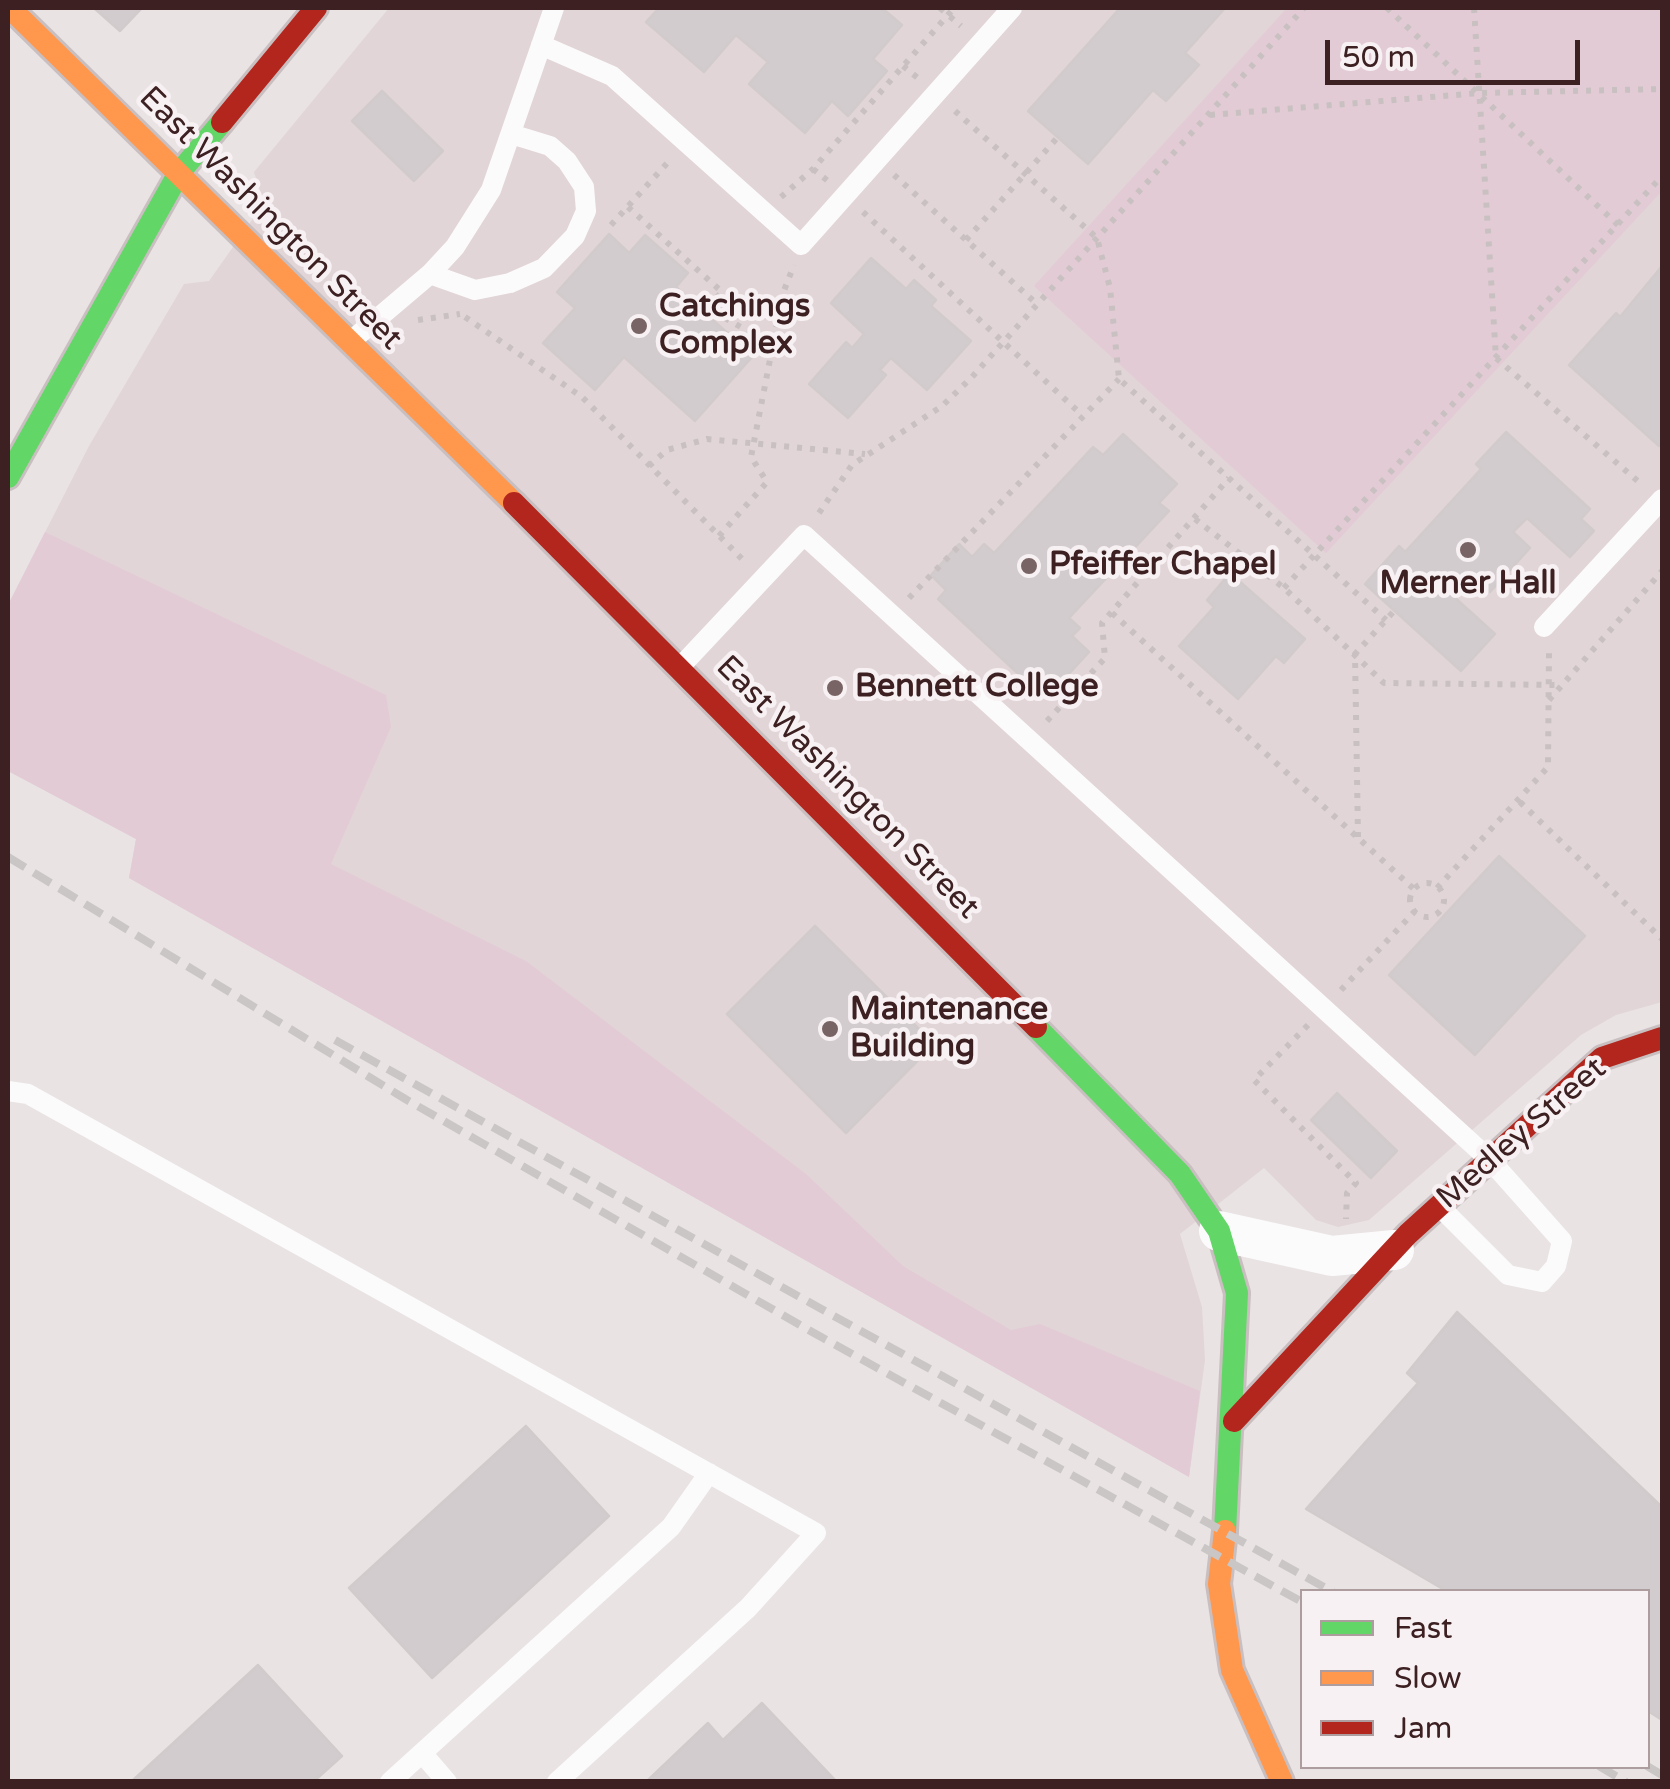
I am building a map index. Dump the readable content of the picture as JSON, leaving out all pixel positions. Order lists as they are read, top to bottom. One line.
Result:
{"streets":{"street":["East Washington Street","Medley Street"]},"crossings":[["East Washington Street","Medley Street"]],"places":["Catchings Complex","Merner Hall","Pfeiffer Chapel","Bennett College","Maintenance Building"],"legend":["Fast","Slow","Jam"],"scale_bar":"50 m"}
